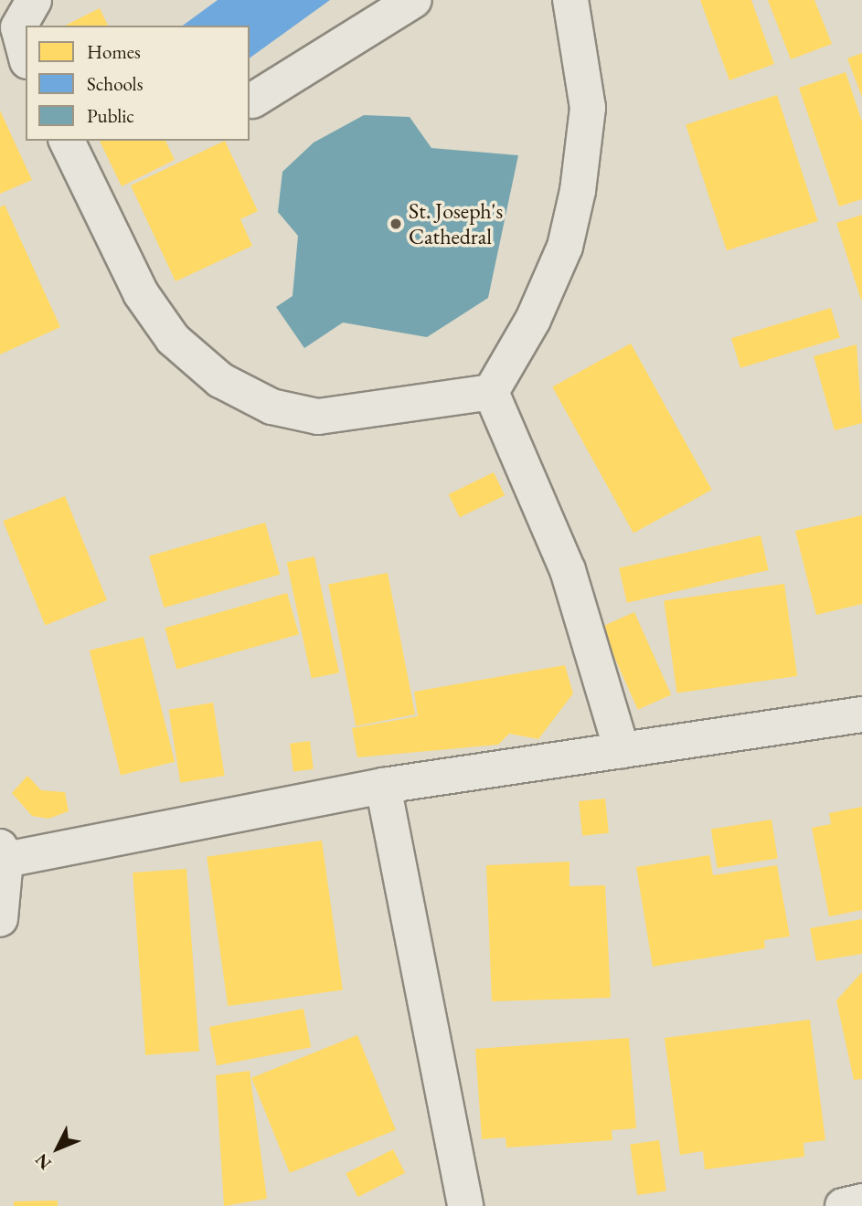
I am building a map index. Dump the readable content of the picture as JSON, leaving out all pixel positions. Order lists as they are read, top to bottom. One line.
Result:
{"places":["St. Joseph's Cathedral"],"legend":["Homes","Schools","Public"],"north":"bottom left"}
